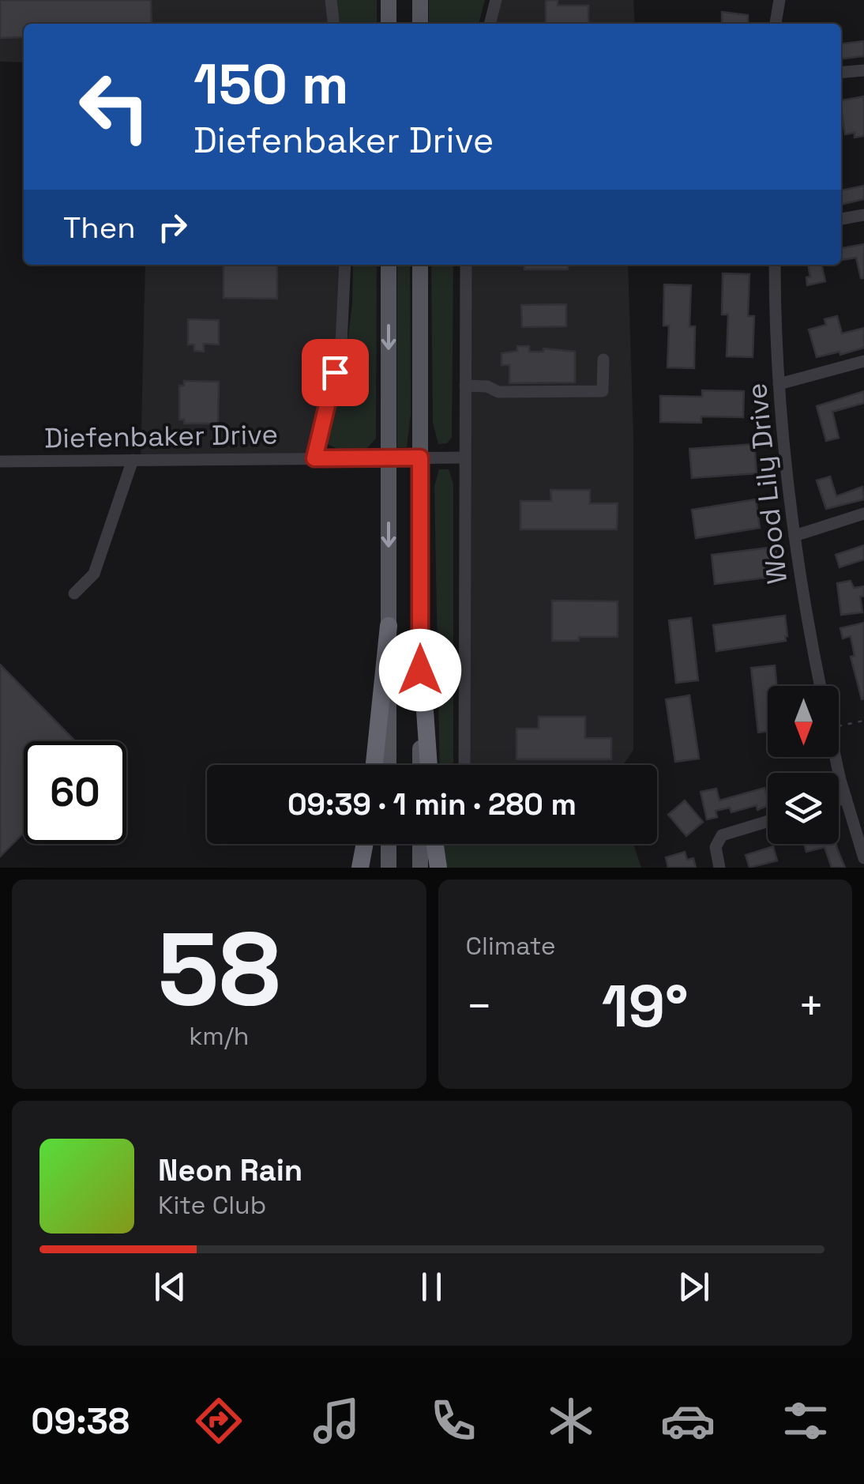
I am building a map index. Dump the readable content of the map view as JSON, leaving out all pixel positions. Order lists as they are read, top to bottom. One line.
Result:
{"streets":{"street":["Diefenbaker Drive","Wood Lily Drive"]},"north":"bottom","page":{"turn":["150 m","Diefenbaker Drive"],"then":"Then","limit":"60","trip":"09:39 · 1 min · 280 m","tile":[["58","km/h"],"Climate"],"heat":["−","19°","+"],"song":["Neon Rain","Kite Club"],"tabs":"09:38"}}
